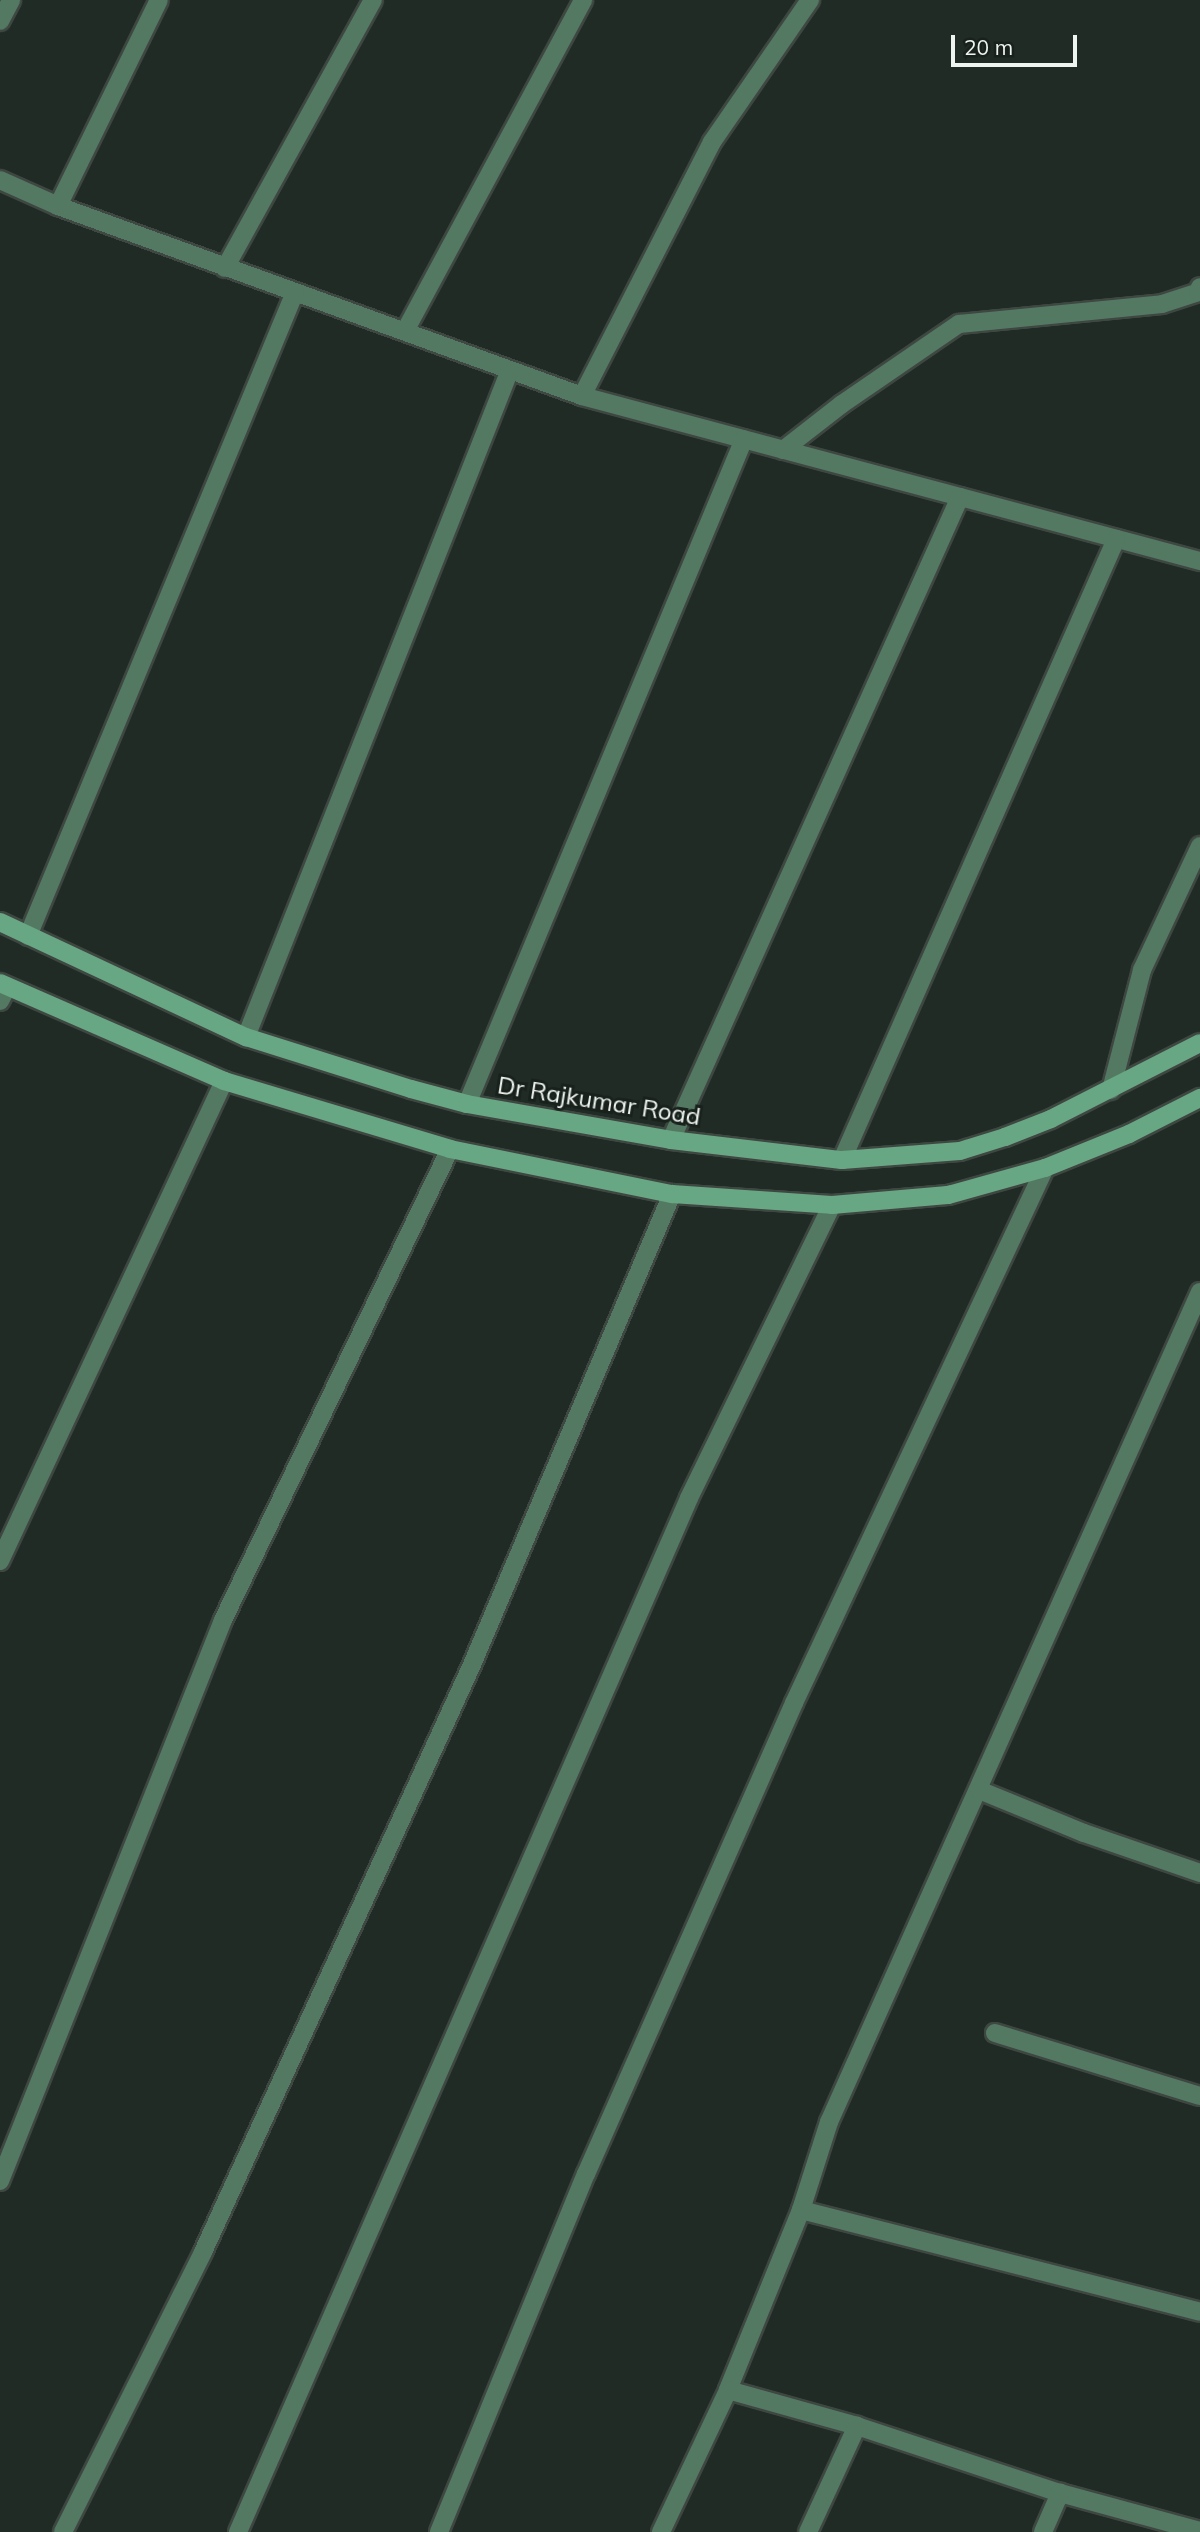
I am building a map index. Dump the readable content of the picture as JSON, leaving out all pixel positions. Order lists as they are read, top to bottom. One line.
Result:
{"streets":{"main road":["Dr Rajkumar Road"]},"scale_bar":"20 m"}
